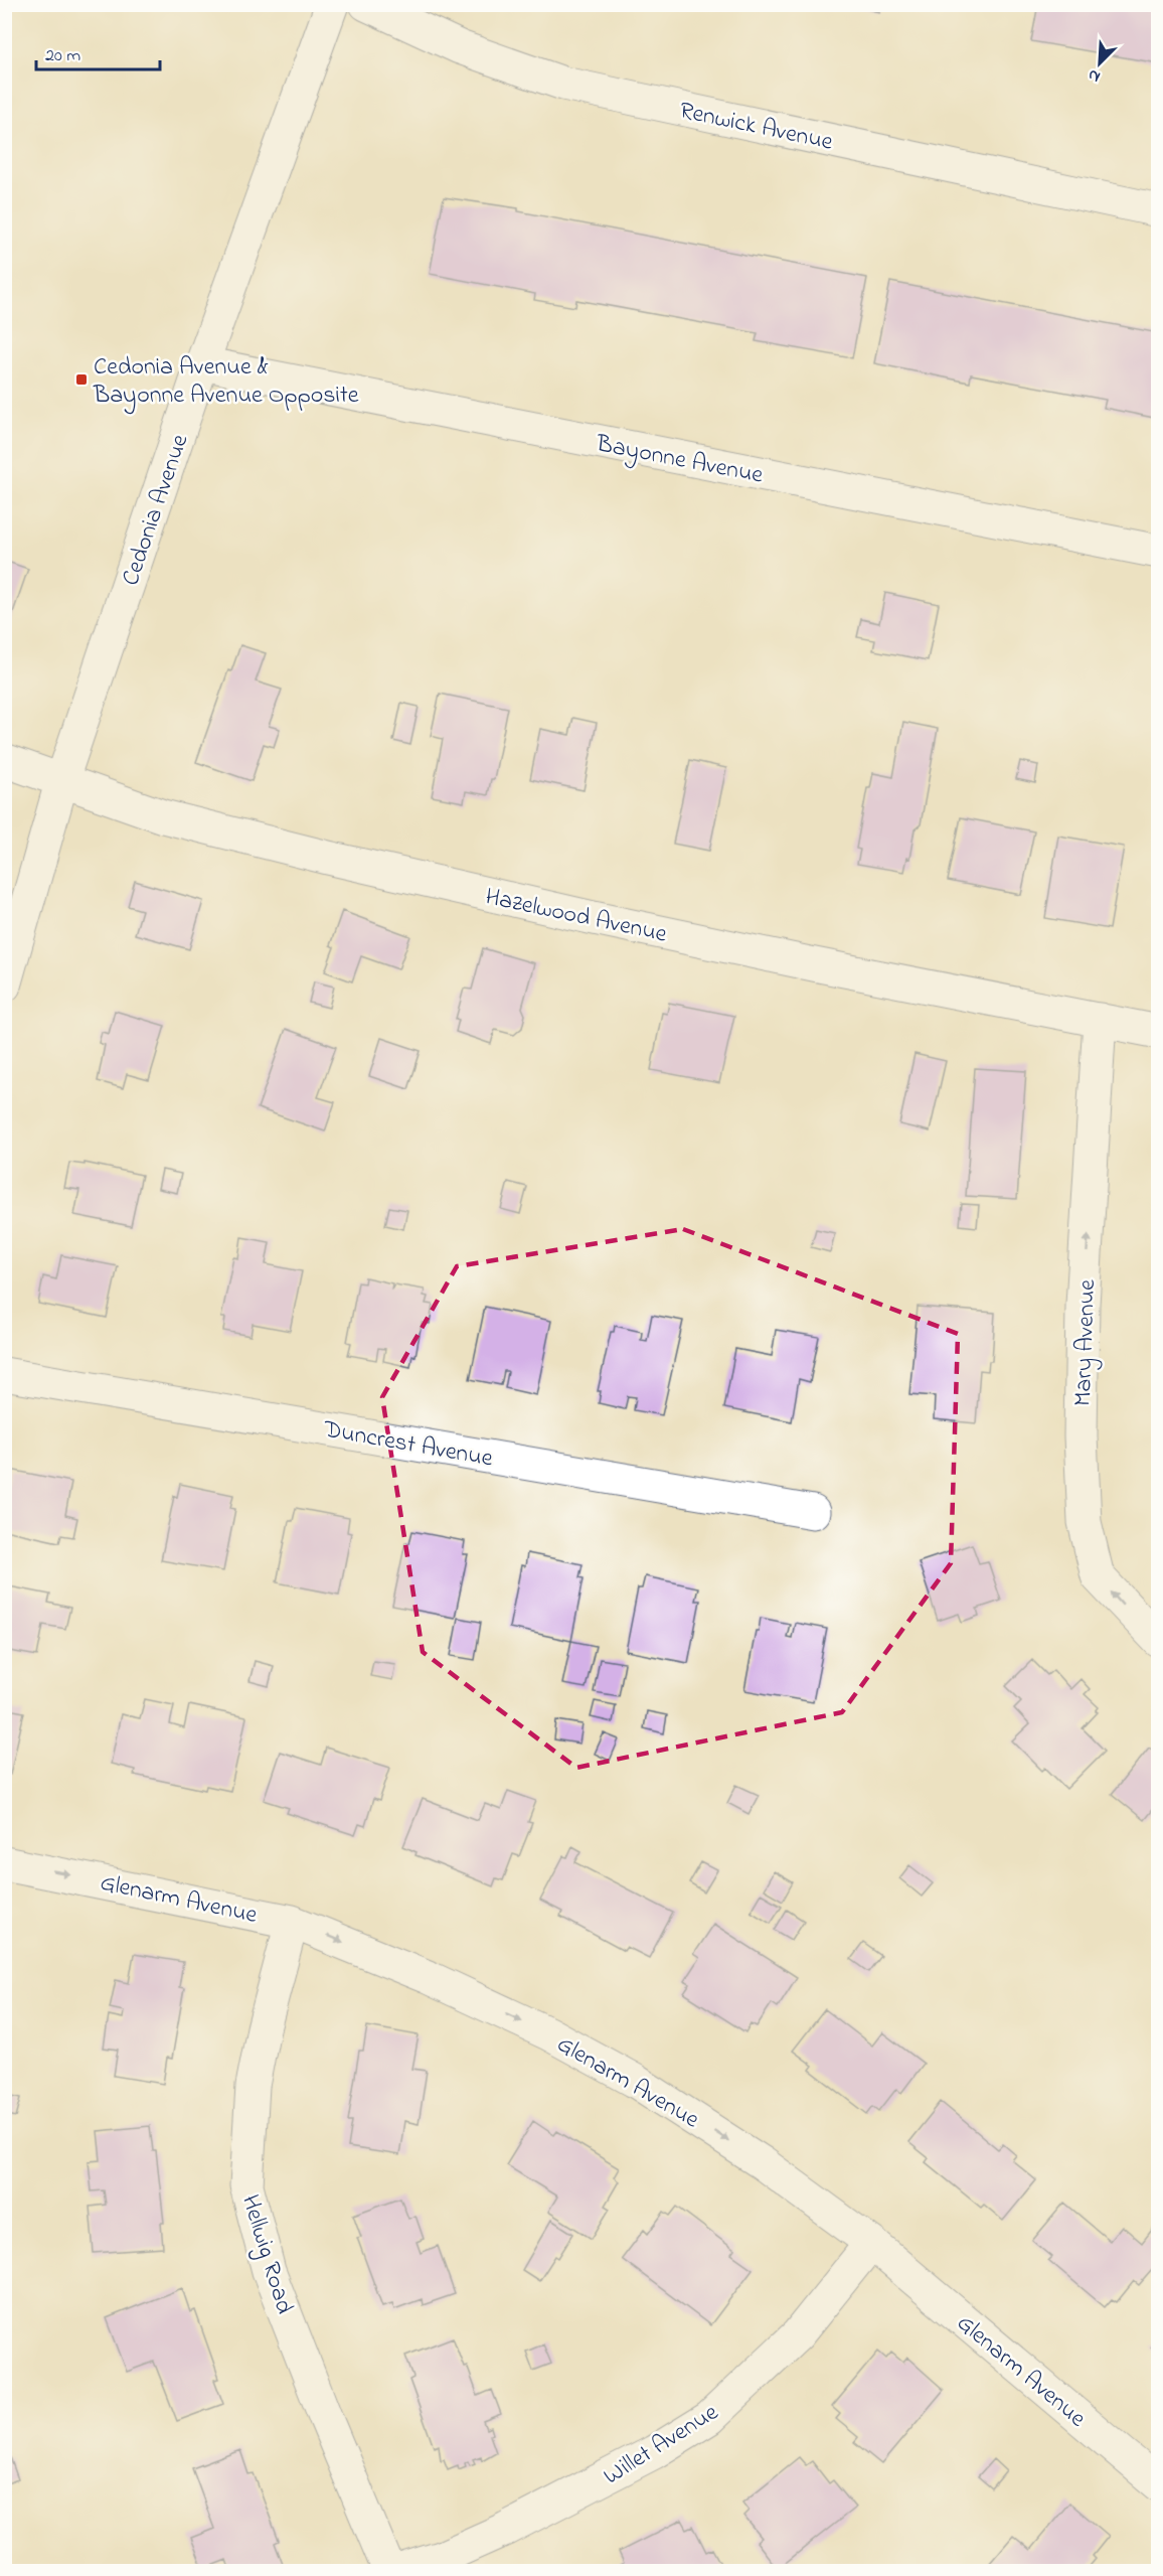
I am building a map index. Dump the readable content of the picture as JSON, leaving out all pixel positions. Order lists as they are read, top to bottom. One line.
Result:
{"streets":{"street":["Renwick Avenue","Bayonne Avenue","Cedonia Avenue","Hazelwood Avenue","Mary Avenue","Duncrest Avenue","Glenarm Avenue","Hellwig Road","Willet Avenue"]},"crossings":[["Bayonne Avenue","Cedonia Avenue"],["Cedonia Avenue","Hazelwood Avenue"],["Hazelwood Avenue","Mary Avenue"],["Glenarm Avenue","Hellwig Road"],["Glenarm Avenue","Willet Avenue"]],"one_way":["Mary Avenue","Glenarm Avenue"],"places":{"transit":["Cedonia Avenue & Bayonne Avenue Opposite"]},"scale_bar":"20 m","north":"bottom left"}
